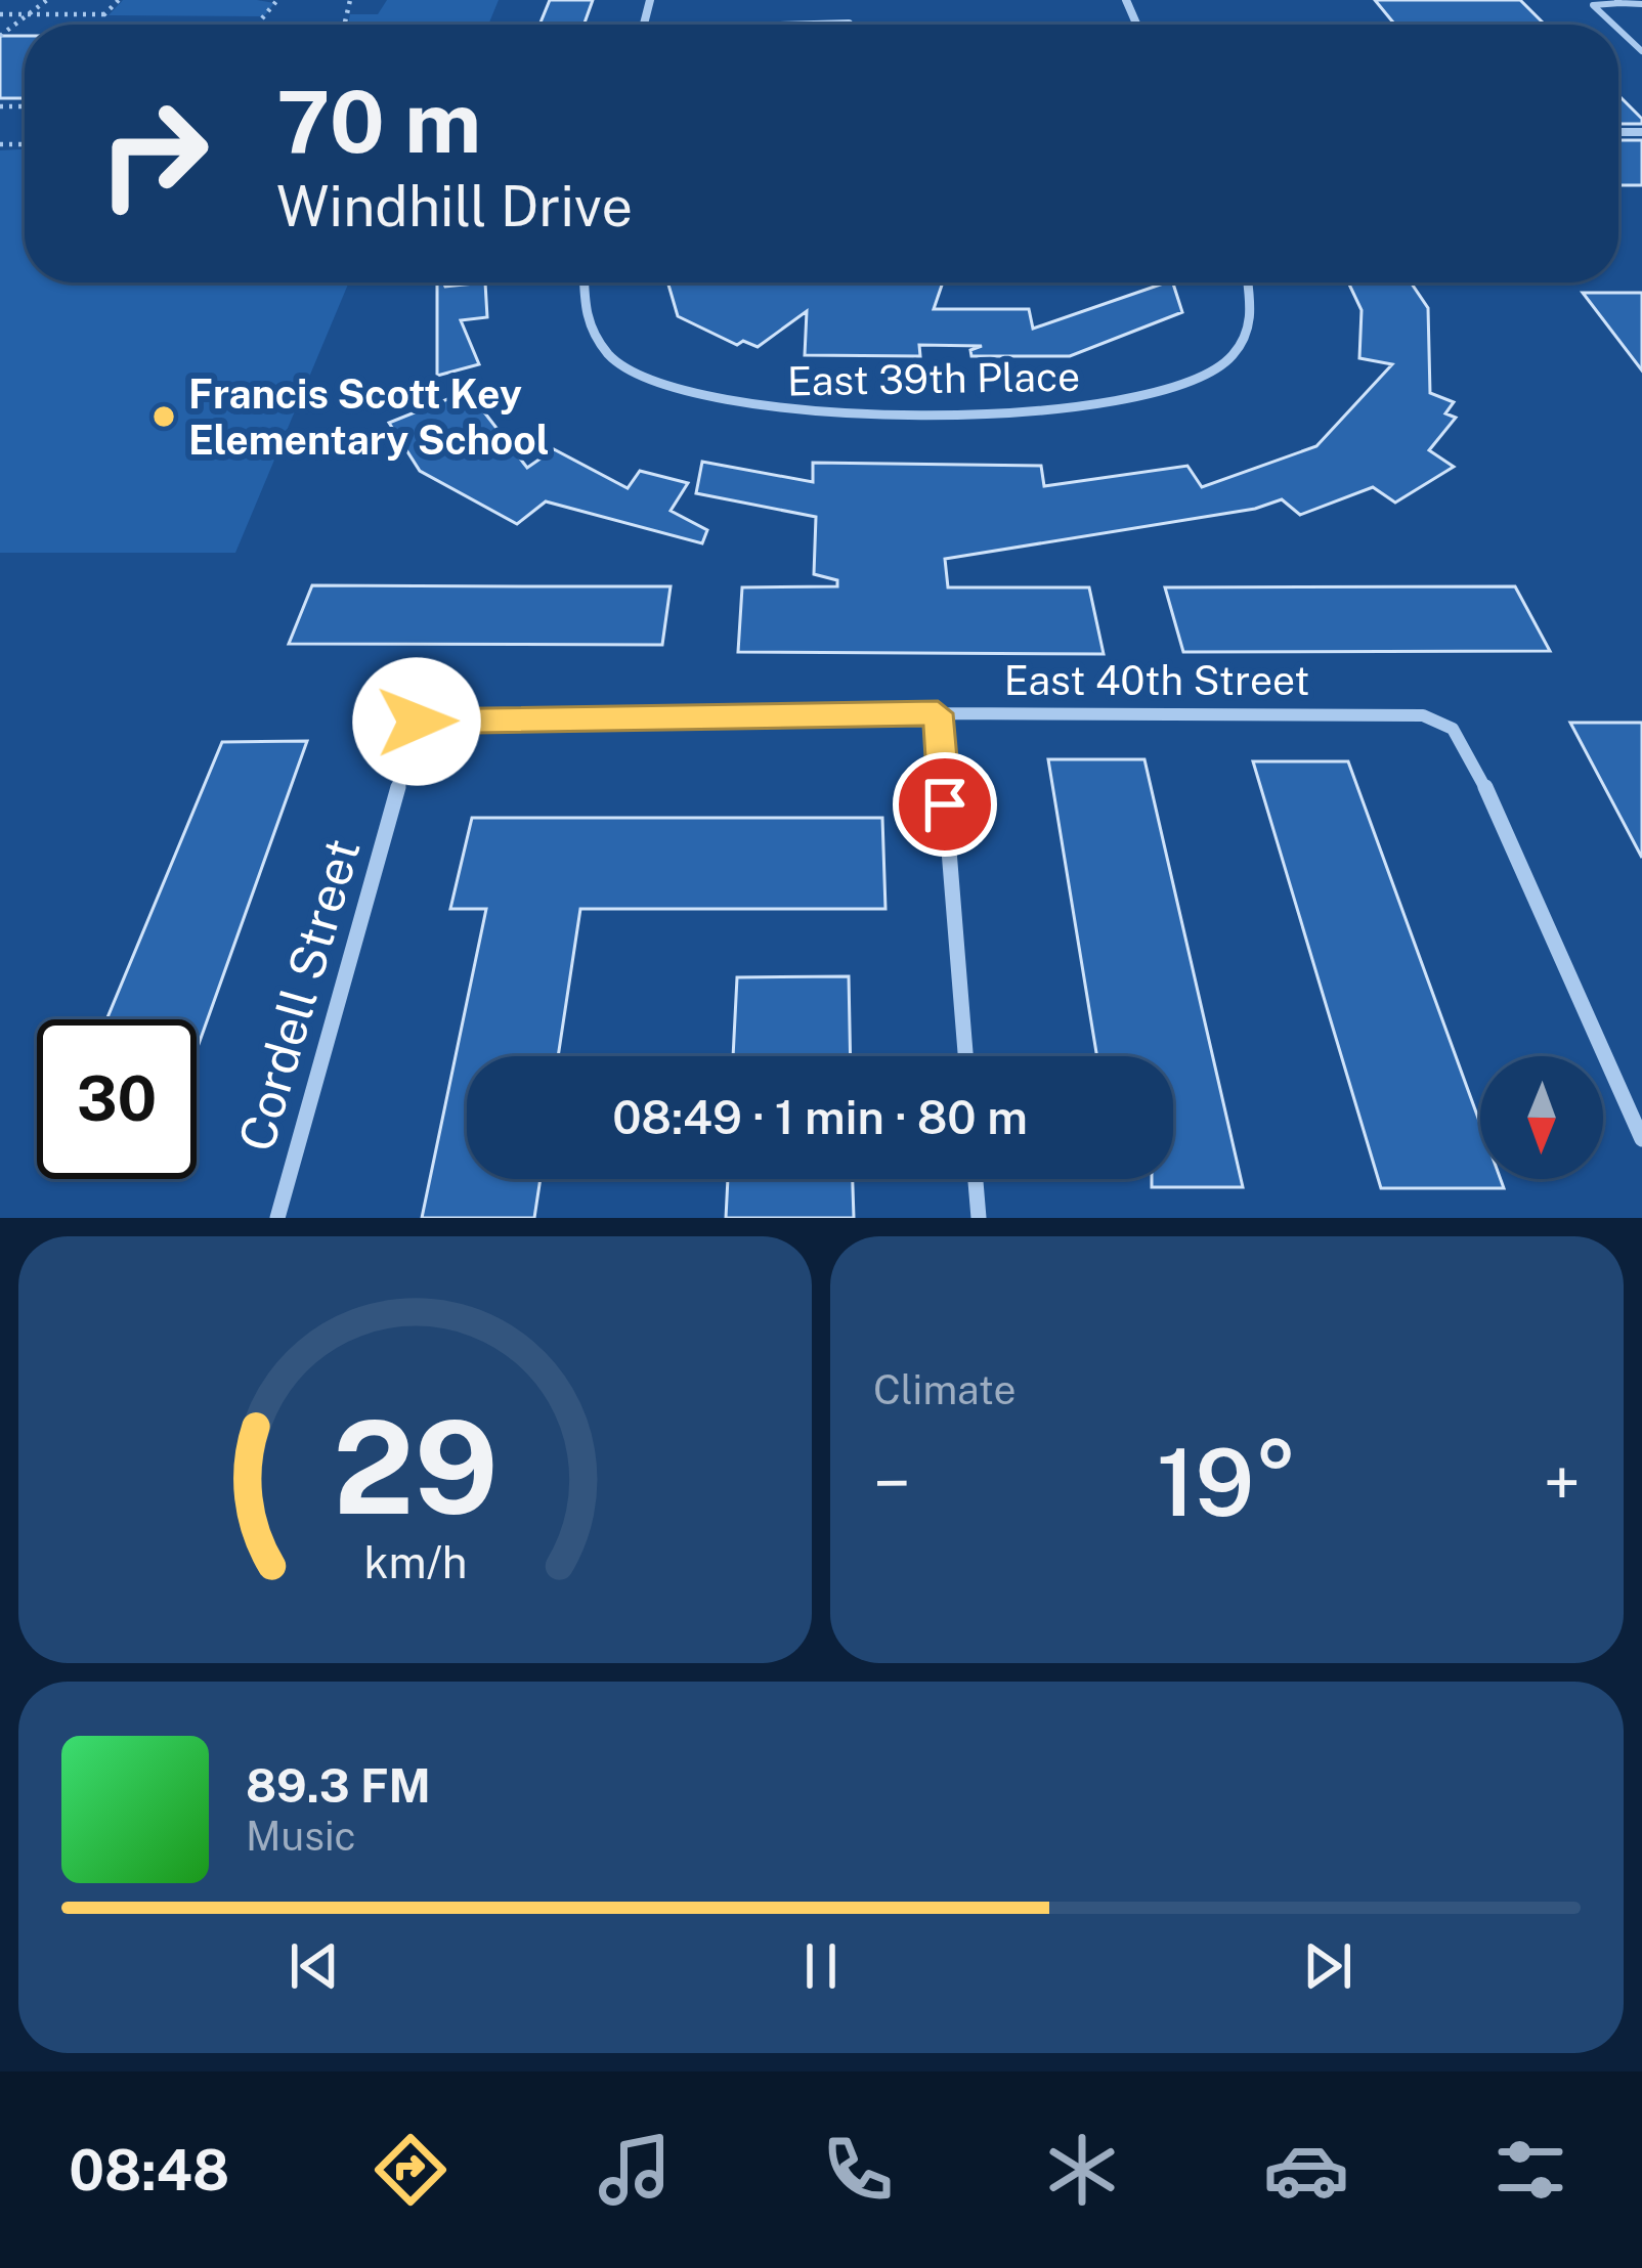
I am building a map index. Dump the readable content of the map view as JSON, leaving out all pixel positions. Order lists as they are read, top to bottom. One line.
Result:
{"streets":{"street":["East 39th Place","East 40th Street","Cordell Street"]},"crossings":[["East 40th Street","Cordell Street"]],"places":["Francis Scott Key Elementary School"],"north":"bottom","page":{"turn":["70 m","Windhill Drive"],"limit":"30","trip":"08:49 · 1 min · 80 m","tile":"Climate","heat":["−","19°","+"],"song":["89.3 FM","Music"],"tabs":"08:48","gauge":["29","km/h"]}}
